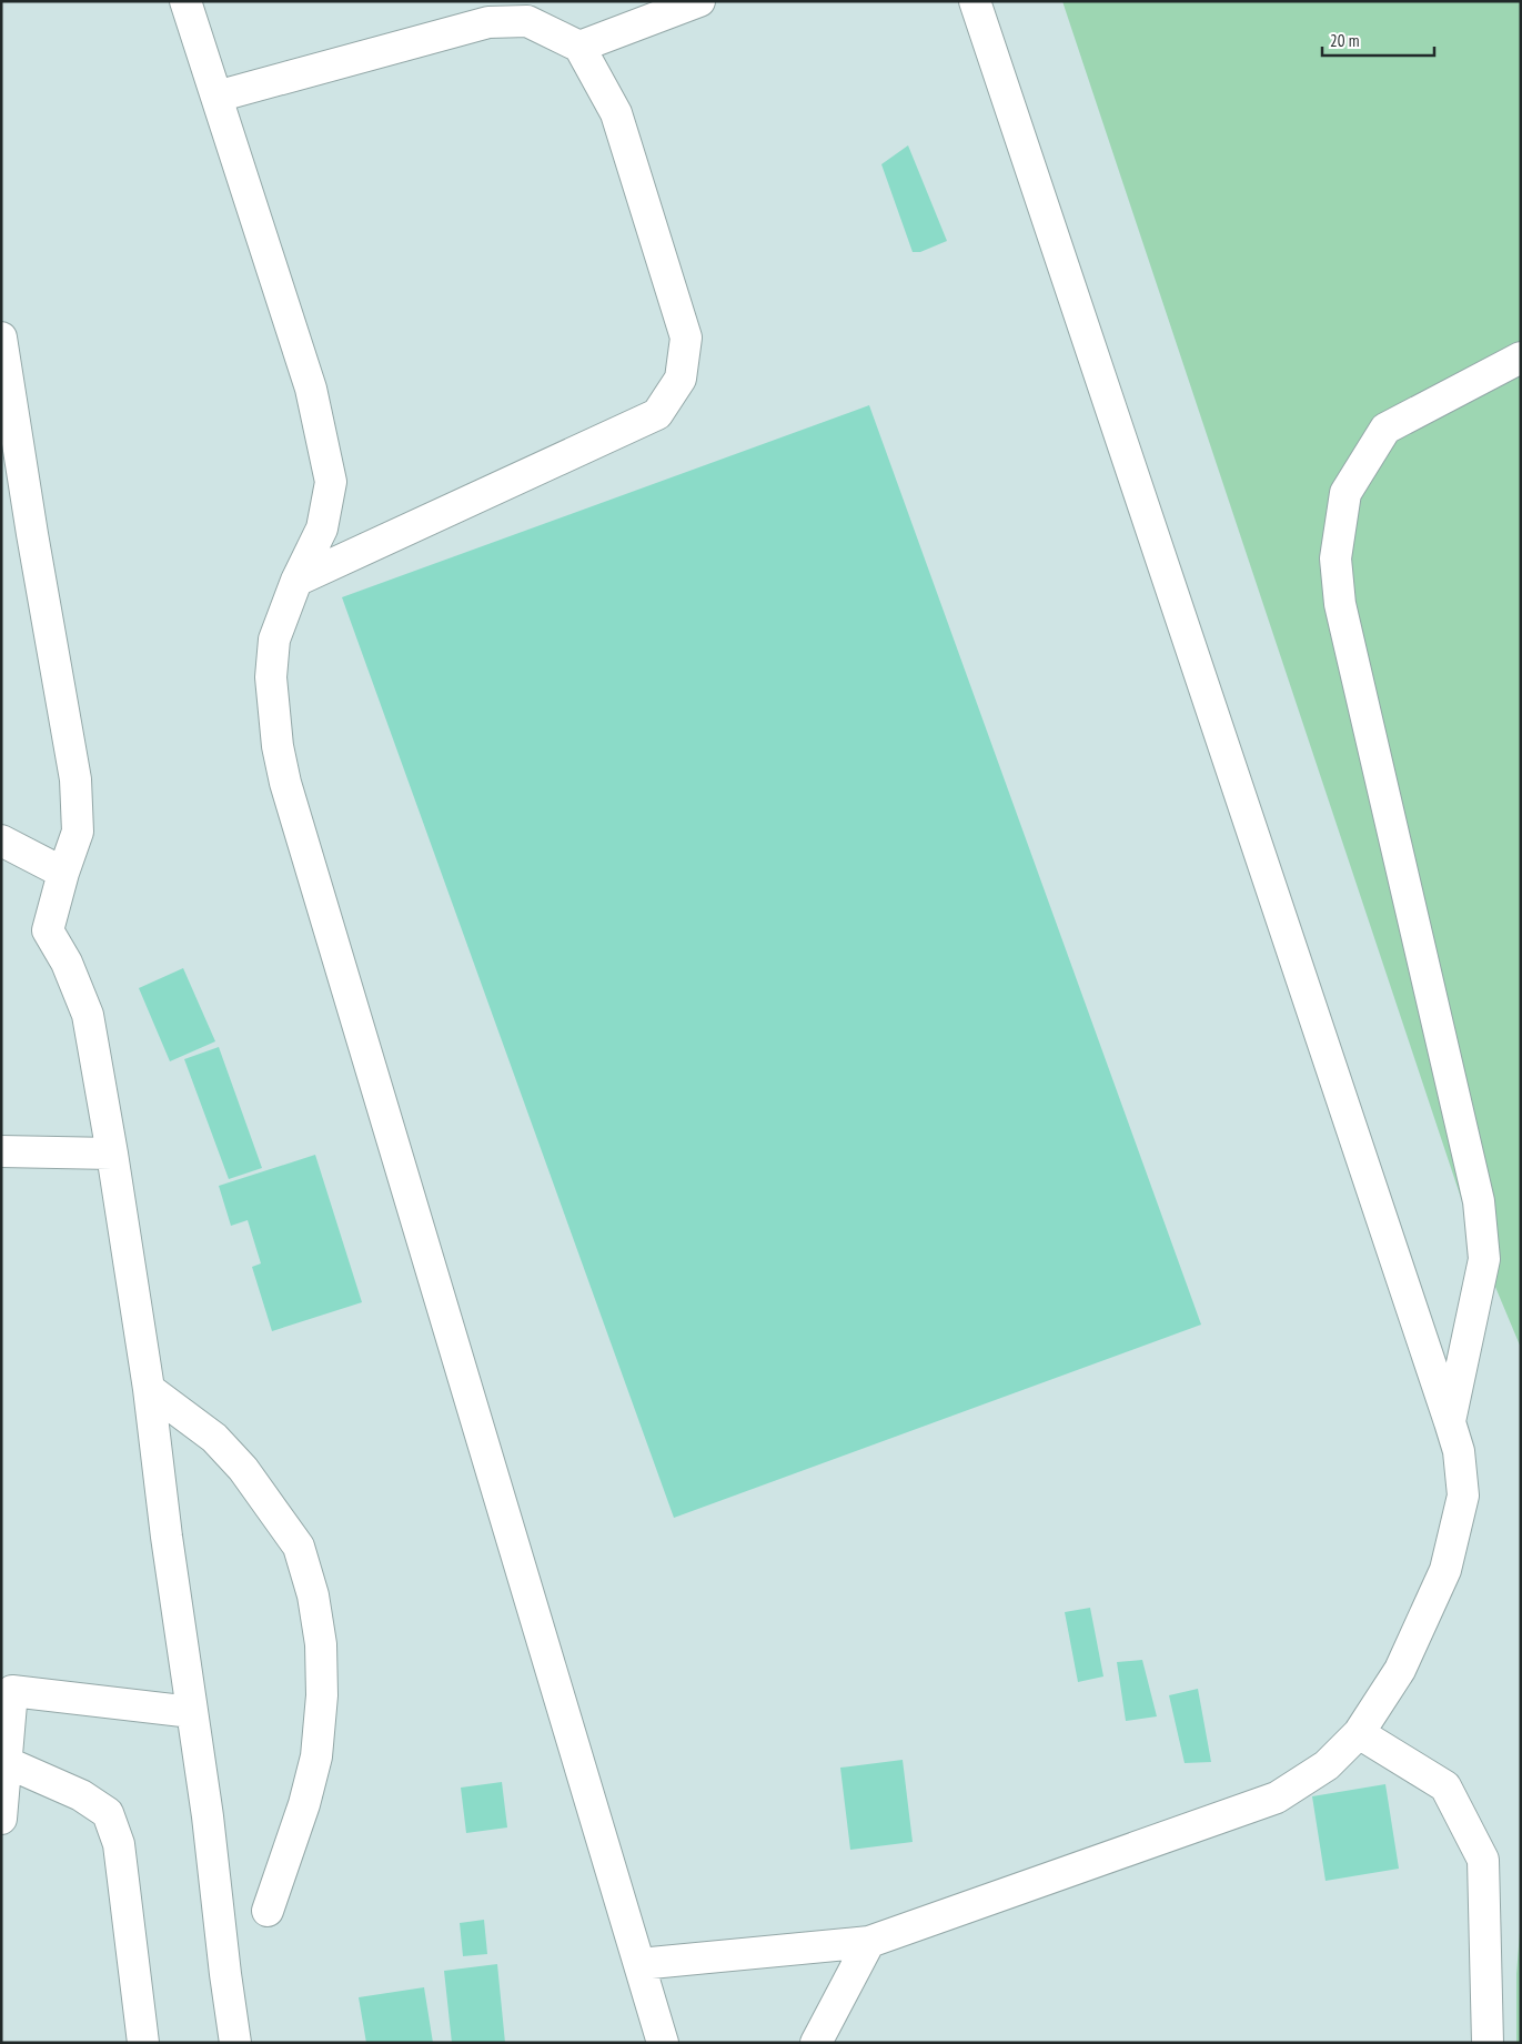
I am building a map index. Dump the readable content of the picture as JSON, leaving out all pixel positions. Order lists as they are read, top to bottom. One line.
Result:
{"scale_bar":"20 m"}
